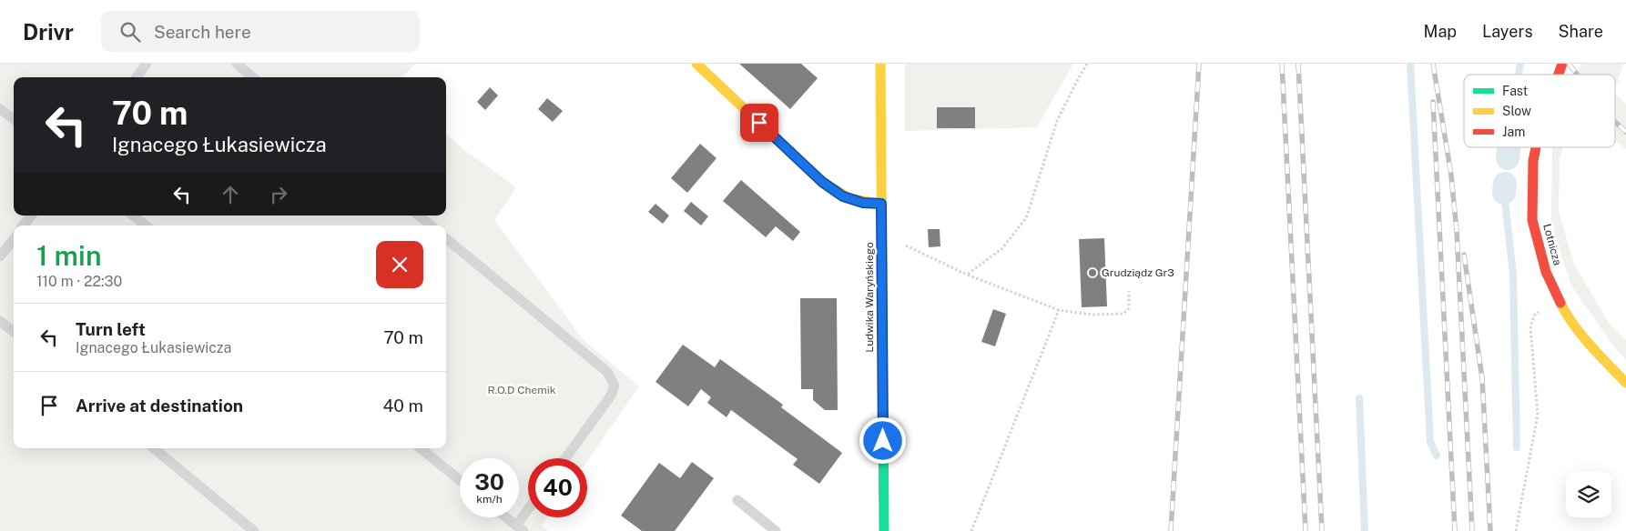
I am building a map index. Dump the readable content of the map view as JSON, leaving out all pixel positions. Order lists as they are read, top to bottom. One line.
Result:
{"streets":{"street":["Lotnicza","Ludwika Waryńskiego"]},"parks":["R.O.D Chemik"],"places":["Grudziądz Gr3"],"legend":["Fast","Slow","Jam"],"page":{"header":"Drivr","search":"Search here","nav":["Map","Layers","Share"],"turn":["70 m","Ignacego Łukasiewicza"],"heading":["1 min","110 m · 22:30"],"list":[{"name":"Turn left","note":"Ignacego Łukasiewicza","value":"70 m"},{"name":"Arrive at destination","value":"40 m"}],"speed":"30 km/h","limit":"40"}}
